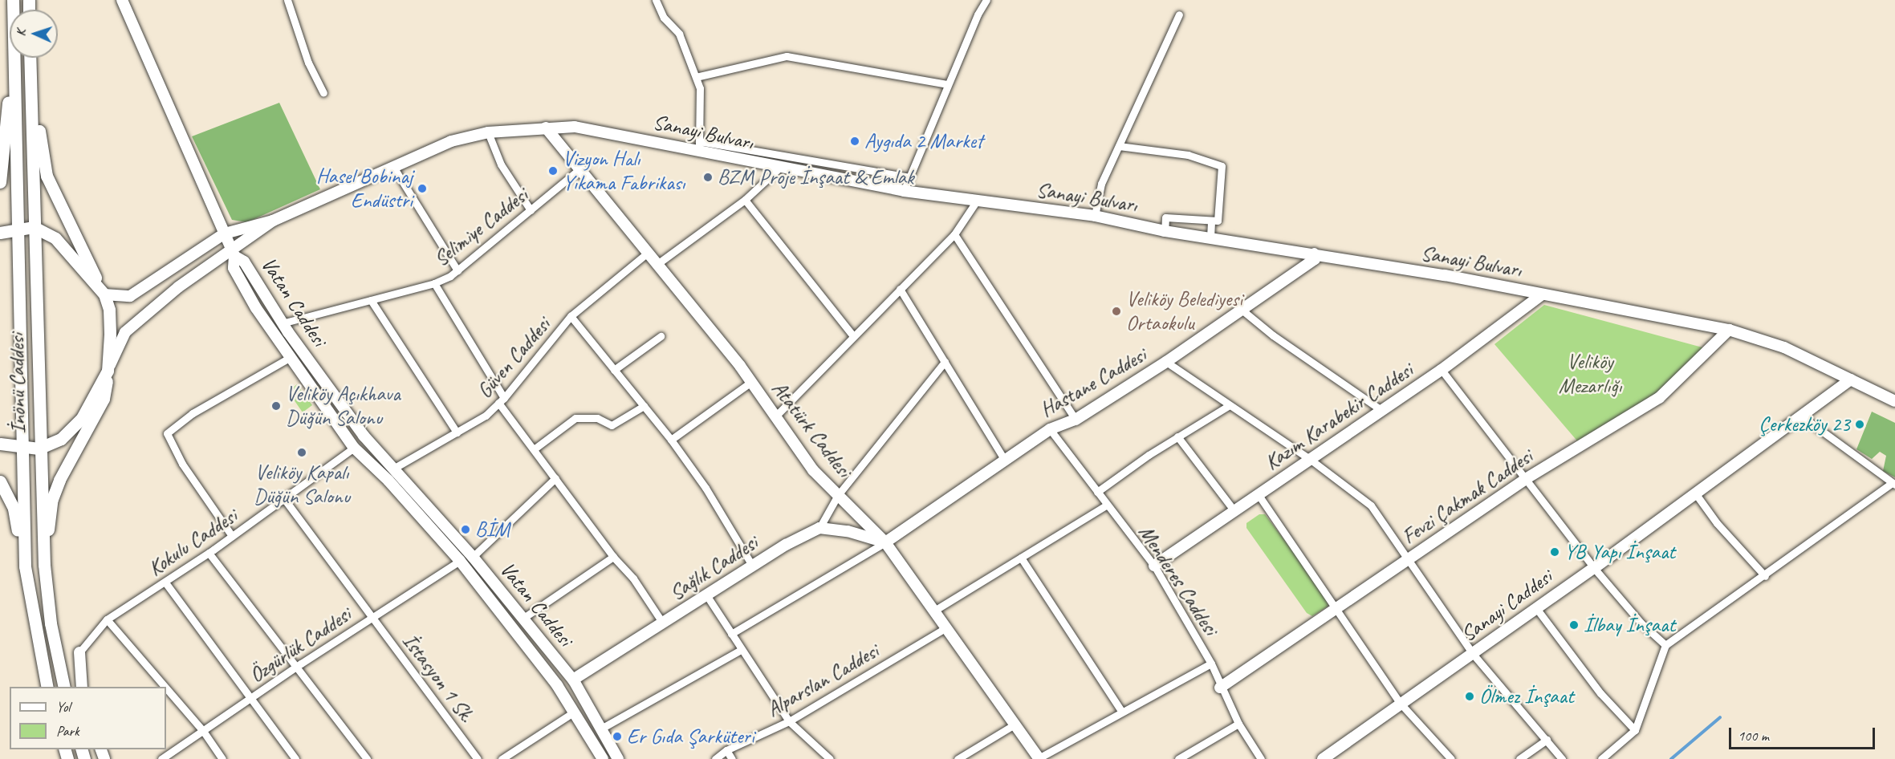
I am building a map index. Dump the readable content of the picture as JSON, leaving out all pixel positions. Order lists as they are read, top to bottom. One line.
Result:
{"streets":{"main road":["İnönü Caddesi"],"street":["Sanayi Bulvarı","Selimiye Caddesi","Vatan Caddesi","Güven Caddesi","Hastane Caddesi","Kazım Karabekir Caddesi","Atatürk Caddesi","Fevzi Çakmak Caddesi","Kokulu Caddesi","Sağlık Caddesi","Menderes Caddesi","Sanayi Caddesi","Özgürlük Caddesi","İstasyon 1 Sk.","Alparslan Caddesi"]},"crossings":[["Sanayi Bulvarı","Hastane Caddesi"],["Sanayi Bulvarı","Kazım Karabekir Caddesi"],["Sanayi Bulvarı","Atatürk Caddesi"],["Sanayi Bulvarı","Fevzi Çakmak Caddesi"],["Sanayi Bulvarı","Sanayi Caddesi"],["Selimiye Caddesi","Vatan Caddesi"],["Selimiye Caddesi","Atatürk Caddesi"],["Vatan Caddesi","Güven Caddesi"],["Vatan Caddesi","Kokulu Caddesi"],["Vatan Caddesi","Sağlık Caddesi"],["Vatan Caddesi","Özgürlük Caddesi"],["Güven Caddesi","Atatürk Caddesi"],["Hastane Caddesi","Atatürk Caddesi"],["Hastane Caddesi","Menderes Caddesi"],["Kazım Karabekir Caddesi","Menderes Caddesi"],["Atatürk Caddesi","Alparslan Caddesi"],["Fevzi Çakmak Caddesi","Menderes Caddesi"],["Kokulu Caddesi","İstasyon 1 Sk."],["Özgürlük Caddesi","İstasyon 1 Sk."]],"parks":["Veliköy Mezarlığı"],"places":["Aygıda 2 Market","Vizyon Halı Yıkama Fabrikası","BZM Proje İnşaat & Emlak","Hasel Bobinaj Endüstri","Veliköy Belediyesi Ortaokulu","Veliköy Açıkhava Düğün Salonu","Çerkezköy 23","Veliköy Kapalı Düğün Salonu","BİM","YB Yapı İnşaat","İlbay İnşaat","Ölmez İnşaat","Er Gıda Şarküteri"],"legend":["Yol","Park"],"scale_bar":"100 m","north":"left"}
